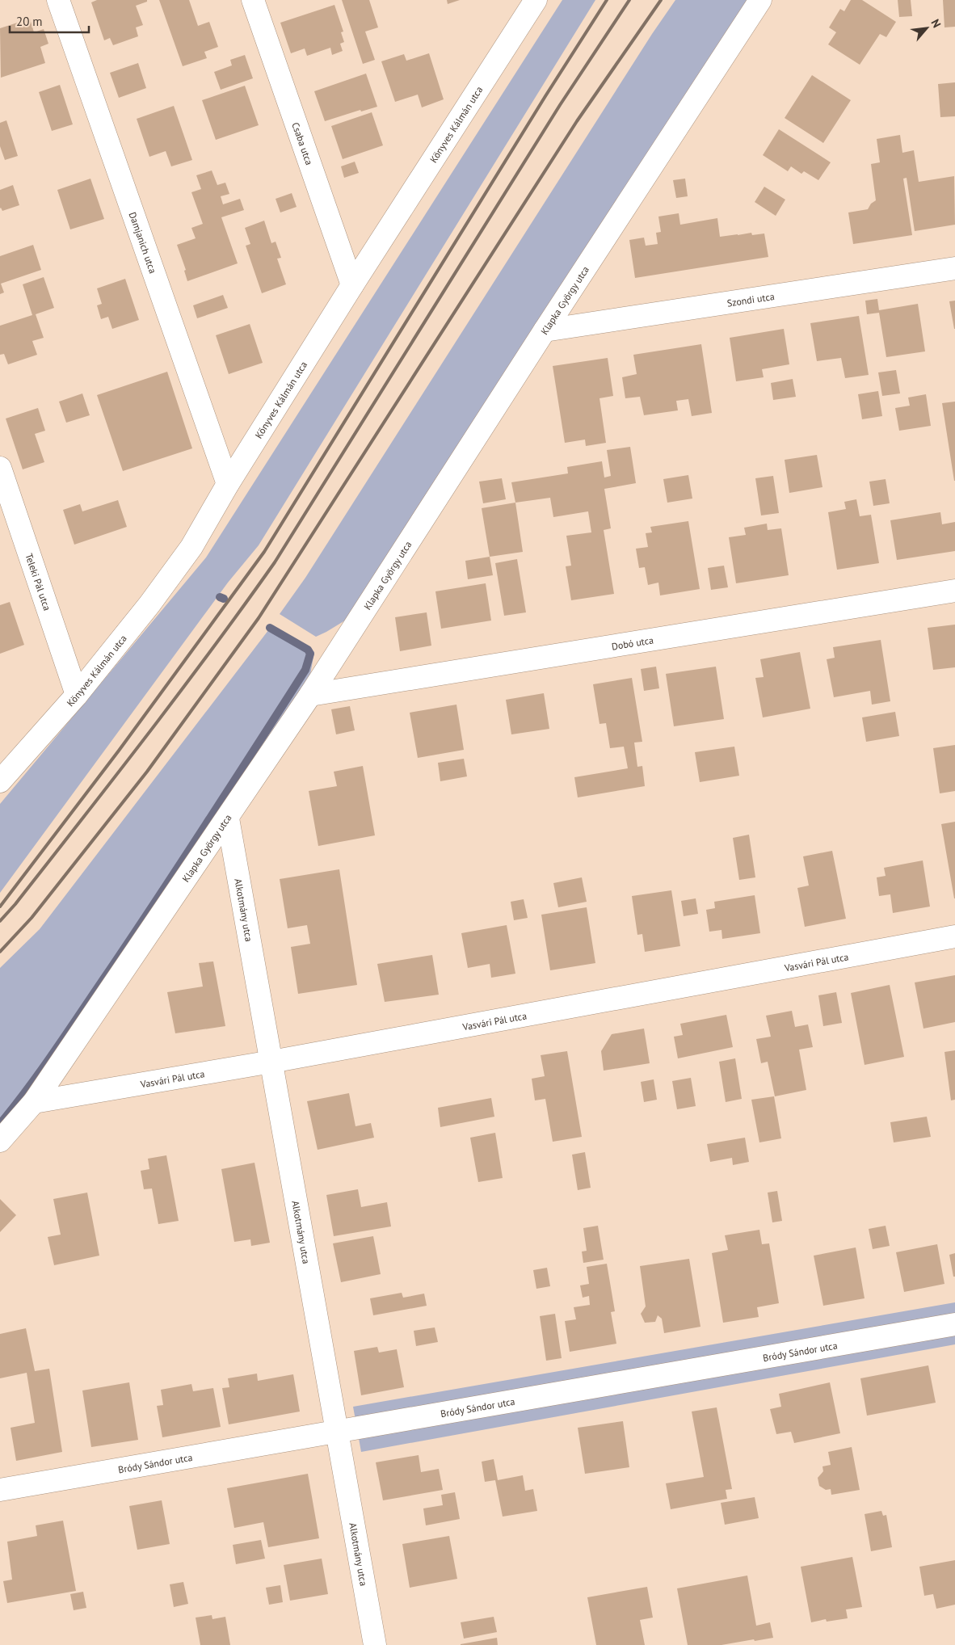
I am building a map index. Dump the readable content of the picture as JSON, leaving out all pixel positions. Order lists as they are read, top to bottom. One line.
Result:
{"streets":{"street":["Könyves Kálmán utca","Csaba utca","Damjanich utca","Szondi utca","Klapka György utca","Teleki Pál utca","Dobó utca","Alkotmány utca","Vasvári Pál utca","Bródy Sándor utca"]},"crossings":[["Könyves Kálmán utca","Csaba utca"],["Könyves Kálmán utca","Damjanich utca"],["Könyves Kálmán utca","Teleki Pál utca"],["Szondi utca","Klapka György utca"],["Klapka György utca","Dobó utca"],["Klapka György utca","Alkotmány utca"],["Klapka György utca","Vasvári Pál utca"],["Alkotmány utca","Vasvári Pál utca"],["Alkotmány utca","Bródy Sándor utca"]],"scale_bar":"20 m","north":"top right"}
